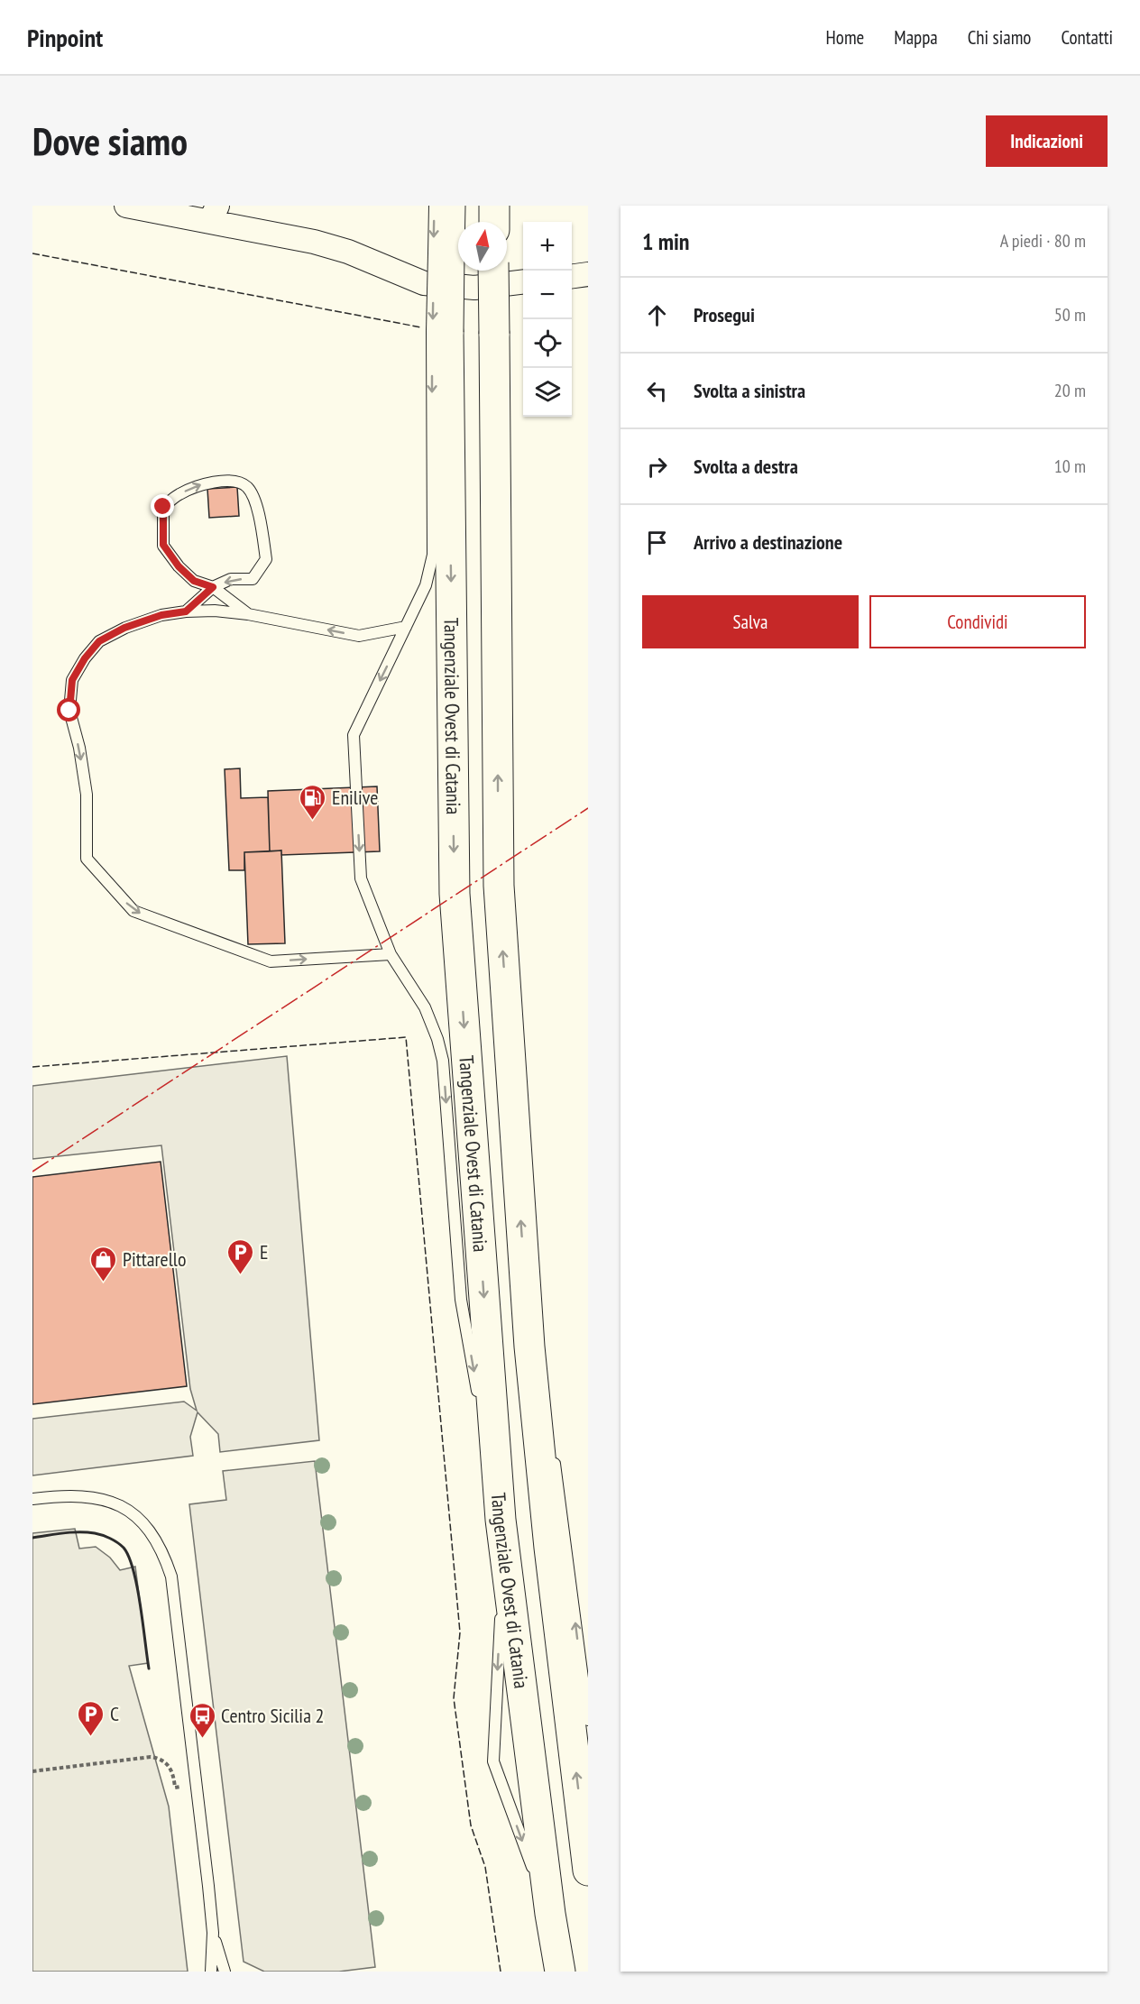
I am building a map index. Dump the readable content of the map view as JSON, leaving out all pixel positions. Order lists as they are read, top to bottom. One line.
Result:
{"streets":{"highway":["Tangenziale Ovest di Catania"]},"places":{"fuel station":["Enilive"],"parking":["E","C"],"shop":["Pittarello"],"bus stop":["Centro Sicilia 2"]},"north":"top","page":{"header":"Pinpoint","nav":["Home","Mappa","Chi siamo","Contatti"],"buttons":["Indicazioni",["Salva","Condividi"]],"title":"Dove siamo","heading":["1 min","A piedi · 80 m"],"map_buttons":["+","−"],"list":[["Prosegui","50 m"],["Svolta a sinistra","20 m"],["Svolta a destra","10 m"],"Arrivo a destinazione"]}}
